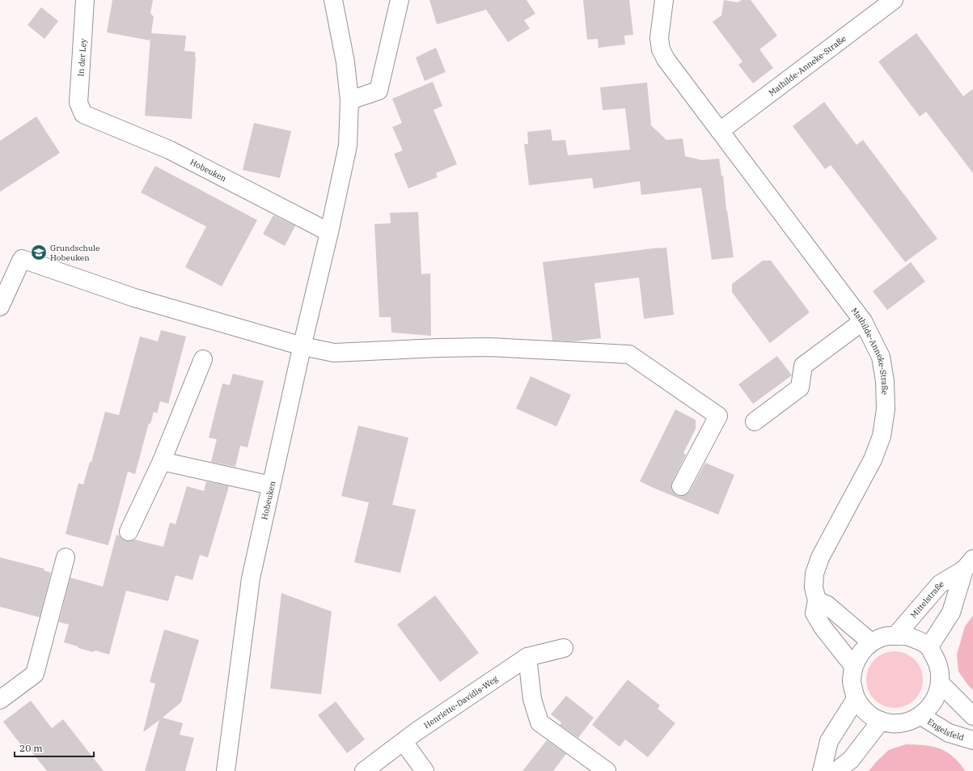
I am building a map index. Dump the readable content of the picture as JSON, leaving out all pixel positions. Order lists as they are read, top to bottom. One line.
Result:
{"streets":{"street":["In der Ley","Mathilde-Anneke-Straße","Hobeuken","Mittelstraße","Henriette-Davidis-Weg","Engelsfeld"]},"crossings":[["In der Ley","Hobeuken"],["Mathilde-Anneke-Straße","Mittelstraße"],["Mathilde-Anneke-Straße","Engelsfeld"],["Mittelstraße","Engelsfeld"]],"places":{"school or university":["Grundschule Hobeuken"]},"scale_bar":"20 m"}
